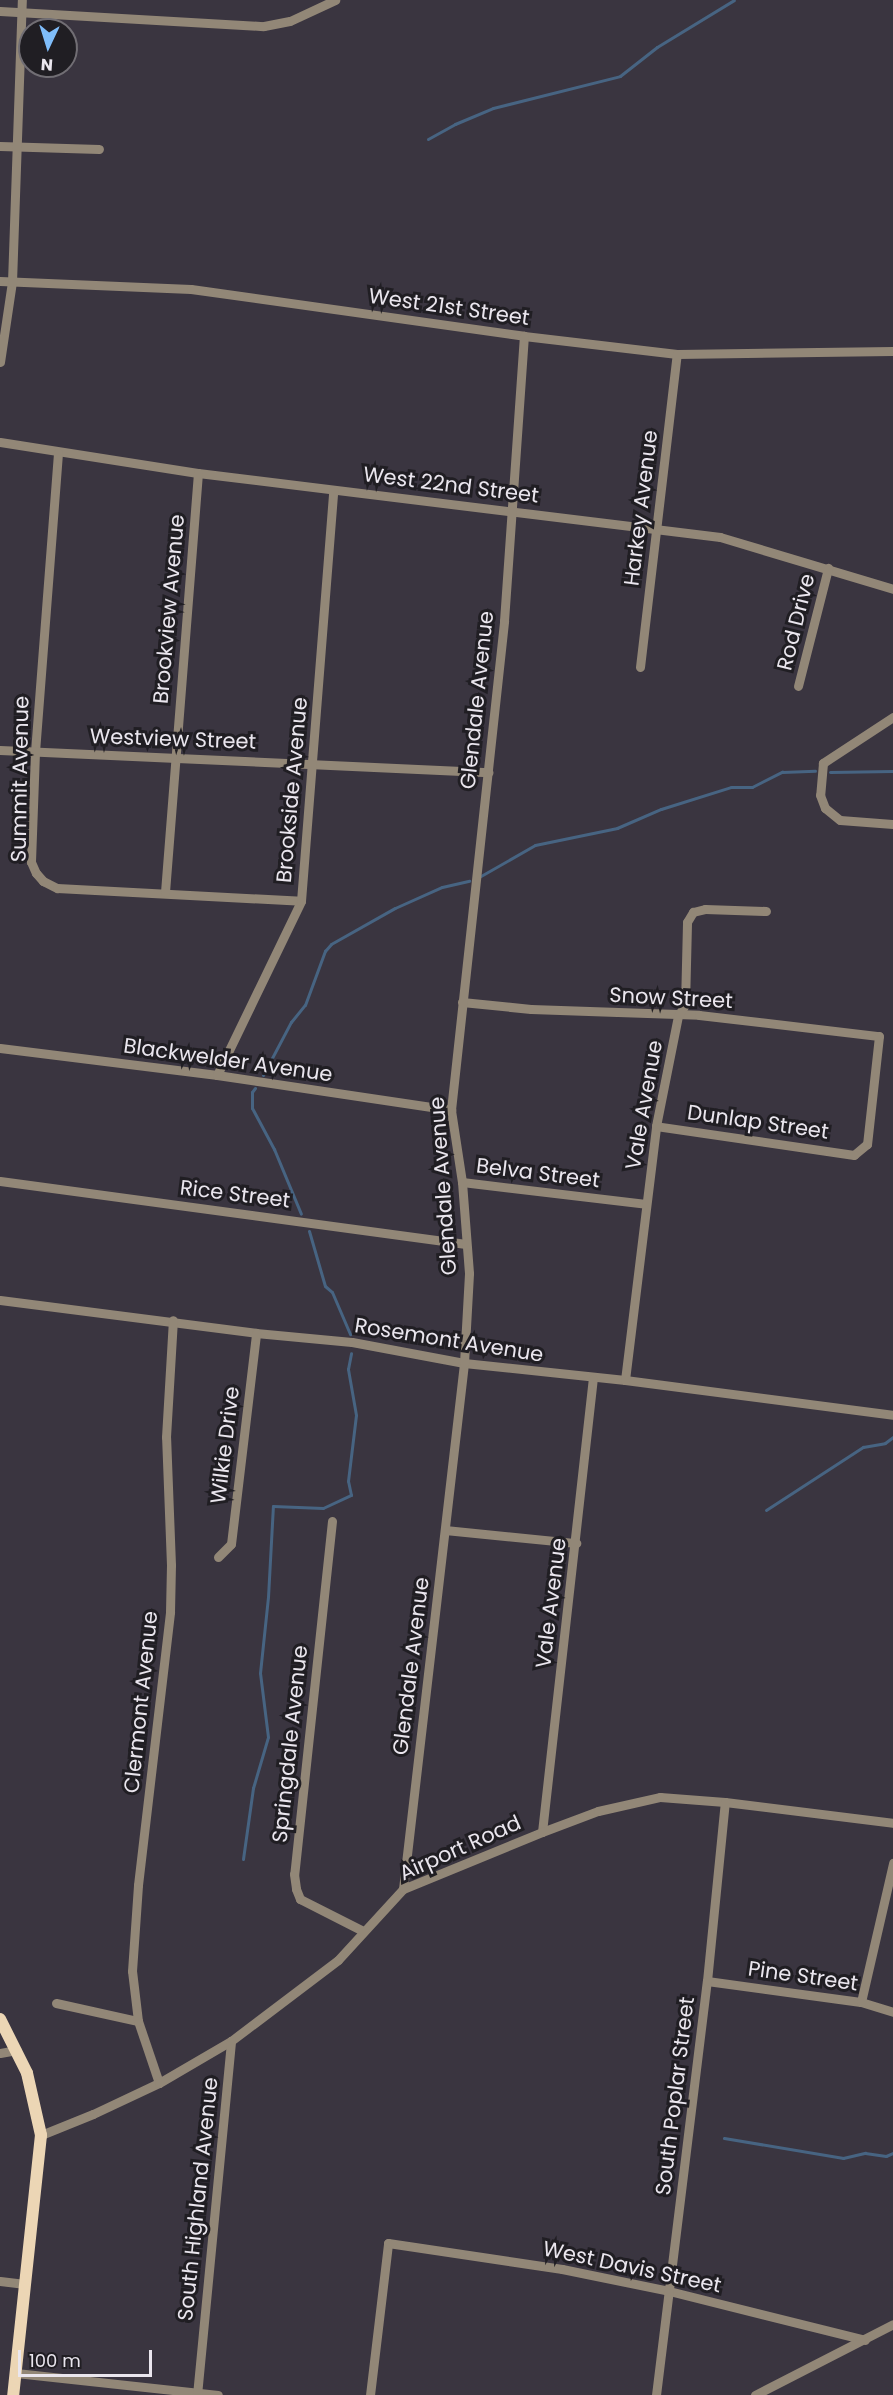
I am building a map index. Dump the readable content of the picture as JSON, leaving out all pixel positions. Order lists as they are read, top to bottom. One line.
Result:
{"streets":{"street":["West 21st Street","West 22nd Street","Harkey Avenue","Brookview Avenue","Rod Drive","Glendale Avenue","Westview Street","Summit Avenue","Brookside Avenue","Snow Street","Blackwelder Avenue","Vale Avenue","Dunlap Street","Belva Street","Rice Street","Rosemont Avenue","Wilkie Drive","Clermont Avenue","Springdale Avenue","Airport Road","Pine Street","South Poplar Street","South Highland Avenue","West Davis Street"]},"crossings":[["West 21st Street","Harkey Avenue"],["West 21st Street","Glendale Avenue"],["West 22nd Street","Harkey Avenue"],["West 22nd Street","Brookview Avenue"],["West 22nd Street","Rod Drive"],["West 22nd Street","Glendale Avenue"],["West 22nd Street","Summit Avenue"],["West 22nd Street","Brookside Avenue"],["Brookview Avenue","Westview Street"],["Brookview Avenue","Summit Avenue"],["Glendale Avenue","Westview Street"],["Glendale Avenue","Snow Street"],["Glendale Avenue","Blackwelder Avenue"],["Glendale Avenue","Belva Street"],["Glendale Avenue","Rice Street"],["Glendale Avenue","Rosemont Avenue"],["Glendale Avenue","Airport Road"],["Westview Street","Summit Avenue"],["Westview Street","Brookside Avenue"],["Summit Avenue","Brookside Avenue"],["Brookside Avenue","Blackwelder Avenue"],["Snow Street","Vale Avenue"],["Snow Street","Dunlap Street"],["Vale Avenue","Dunlap Street"],["Vale Avenue","Belva Street"],["Vale Avenue","Rosemont Avenue"],["Vale Avenue","Airport Road"],["Rosemont Avenue","Wilkie Drive"],["Rosemont Avenue","Clermont Avenue"],["Clermont Avenue","Airport Road"],["Springdale Avenue","Airport Road"],["Airport Road","South Poplar Street"],["Airport Road","South Highland Avenue"],["Pine Street","South Poplar Street"],["South Poplar Street","West Davis Street"]],"scale_bar":"100 m","north":"bottom"}
